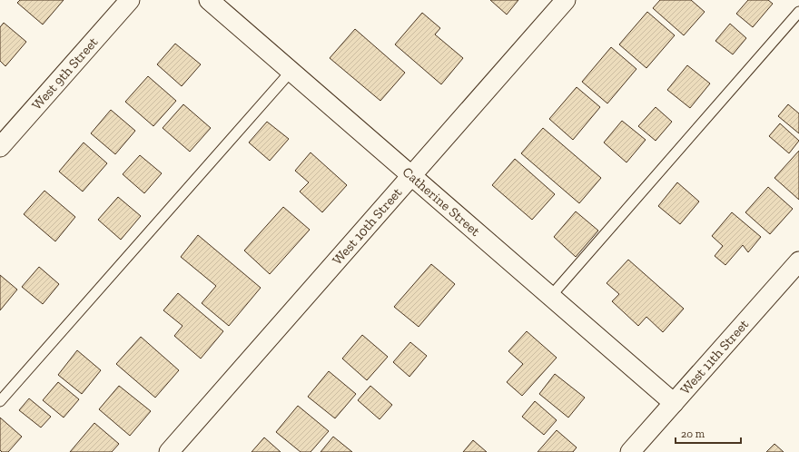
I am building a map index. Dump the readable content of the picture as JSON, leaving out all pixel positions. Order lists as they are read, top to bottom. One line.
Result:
{"streets":{"street":["West 9th Street","Catherine Street","West 10th Street","West 11th Street"]},"crossings":[["Catherine Street","West 10th Street"],["Catherine Street","West 11th Street"]],"scale_bar":"20 m"}
